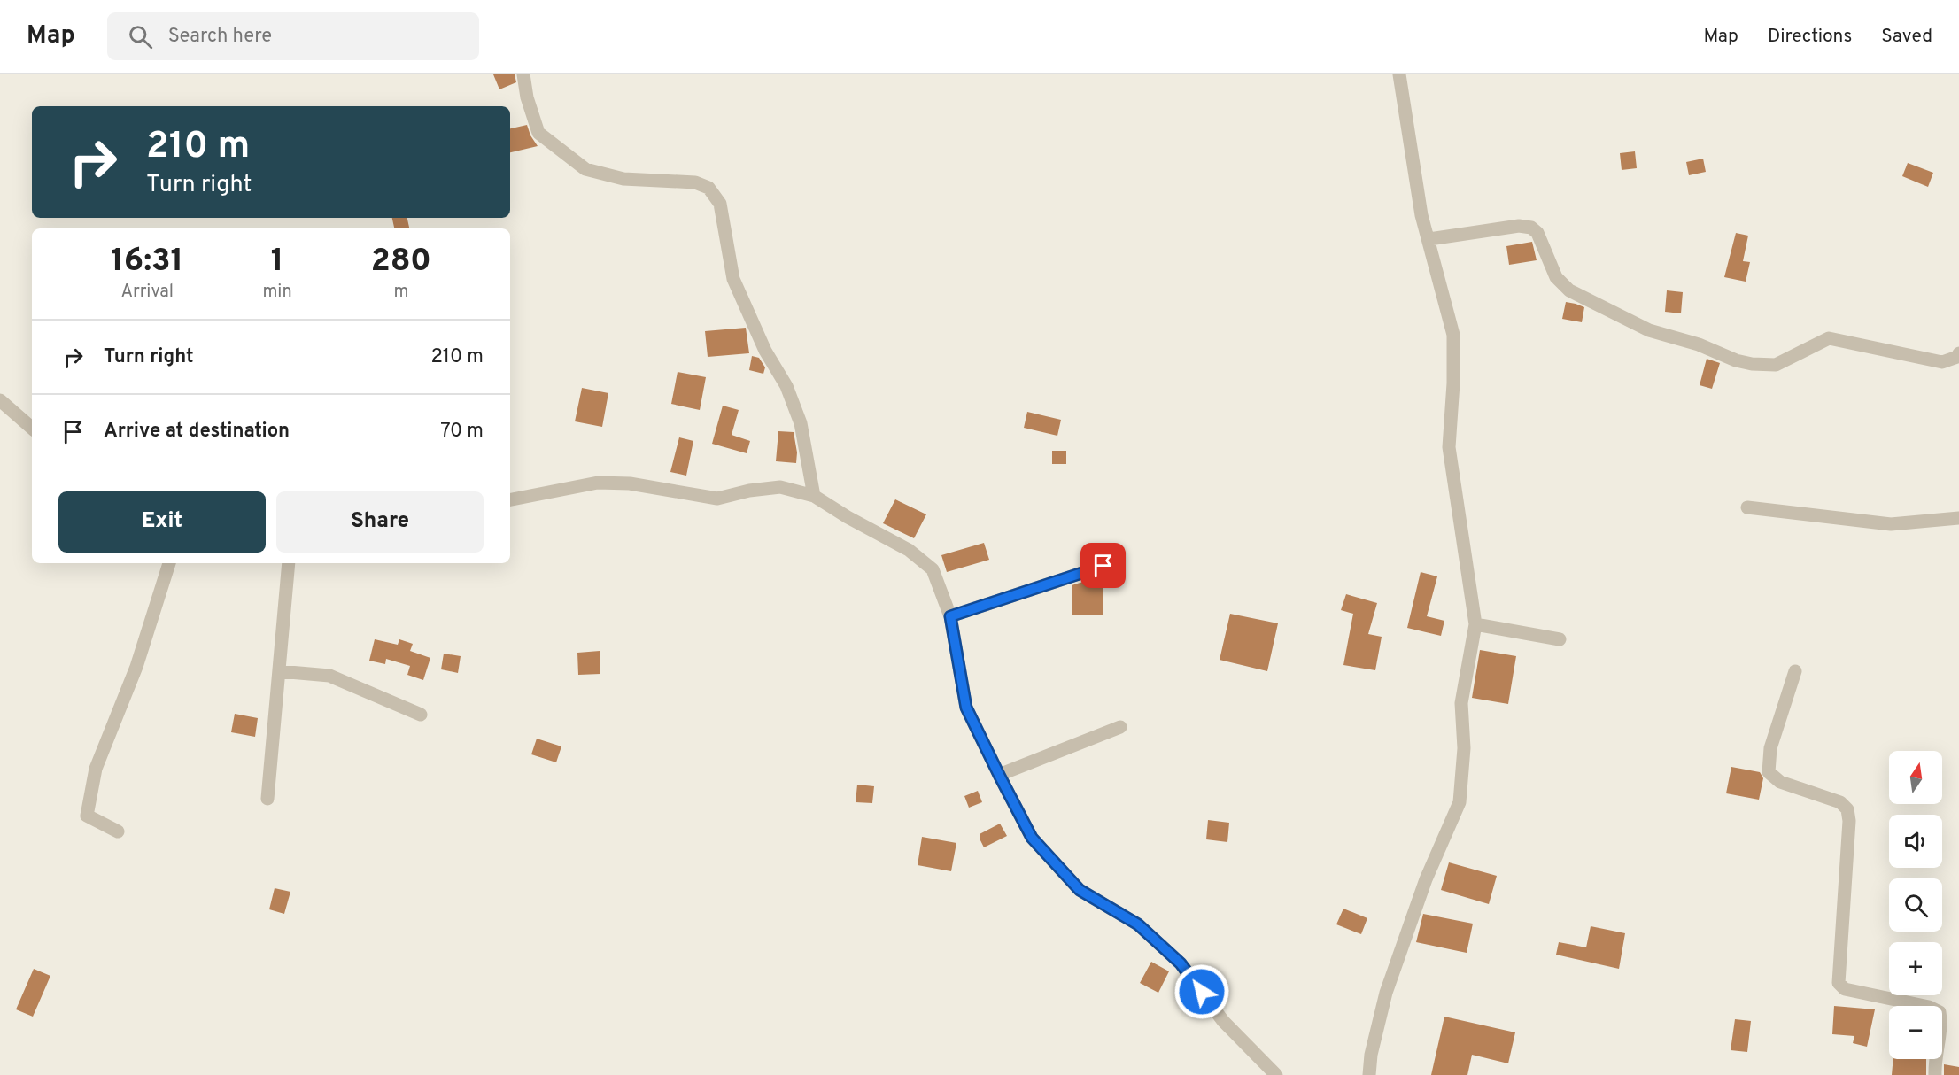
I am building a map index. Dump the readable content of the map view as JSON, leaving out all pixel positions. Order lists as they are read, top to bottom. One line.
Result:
{"north":"top","page":{"header":"Map","search":"Search here","nav":["Map","Directions","Saved"],"turn":["210 m","Turn right"],"eta":["16:31","Arrival","1","min","280","m"],"list":[{"name":"Turn right","value":"210 m"},{"name":"Arrive at destination","value":"70 m"}],"buttons":["Exit","Share"],"map_buttons":["+","−"]}}
